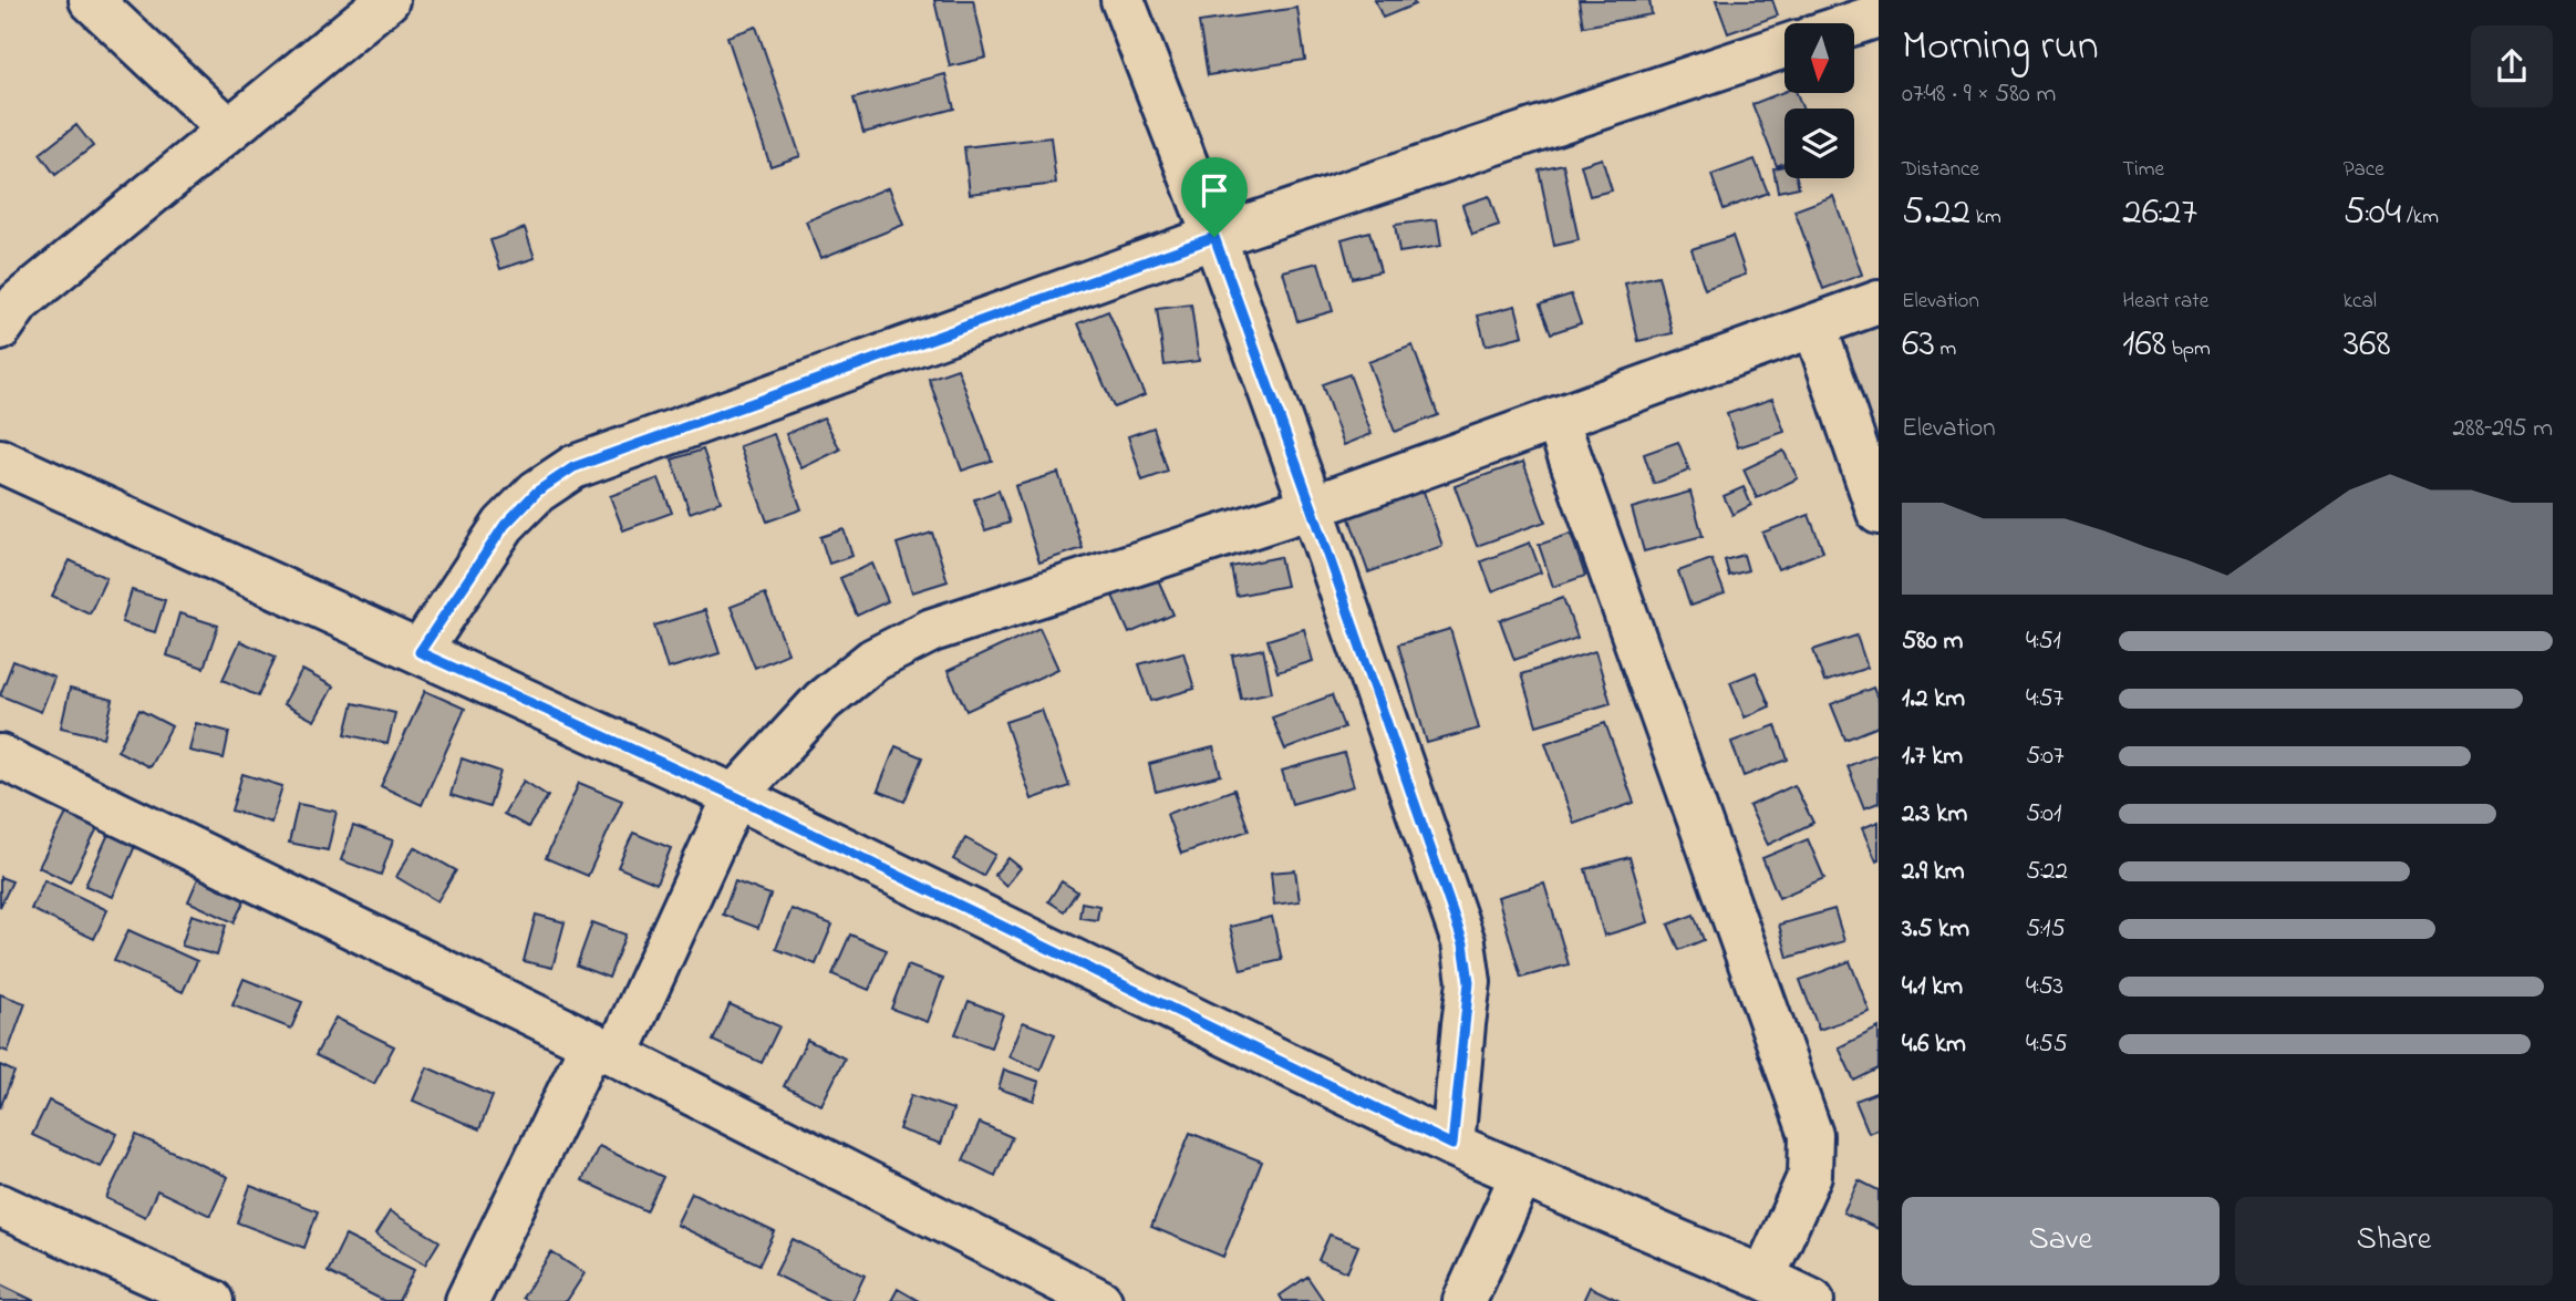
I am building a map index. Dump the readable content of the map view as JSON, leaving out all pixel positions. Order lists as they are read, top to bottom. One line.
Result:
{"north":"bottom","page":{"heading":["Morning run","07:48 · 9 × 580 m"],"stats":[["Distance","5.22 km"],["Time","26:27"],["Pace","5:04 /km"],["Elevation","63 m"],["Heart rate","168 bpm"],["kcal","368"]],"chart":["Elevation","288–295 m"],"list":[{"name":"580 m","note":"4:51"},{"name":"1.2 km","note":"4:57"},{"name":"1.7 km","note":"5:07"},{"name":"2.3 km","note":"5:01"},{"name":"2.9 km","note":"5:22"},{"name":"3.5 km","note":"5:15"},{"name":"4.1 km","note":"4:53"},{"name":"4.6 km","note":"4:55"}],"buttons":["Save","Share"]}}
